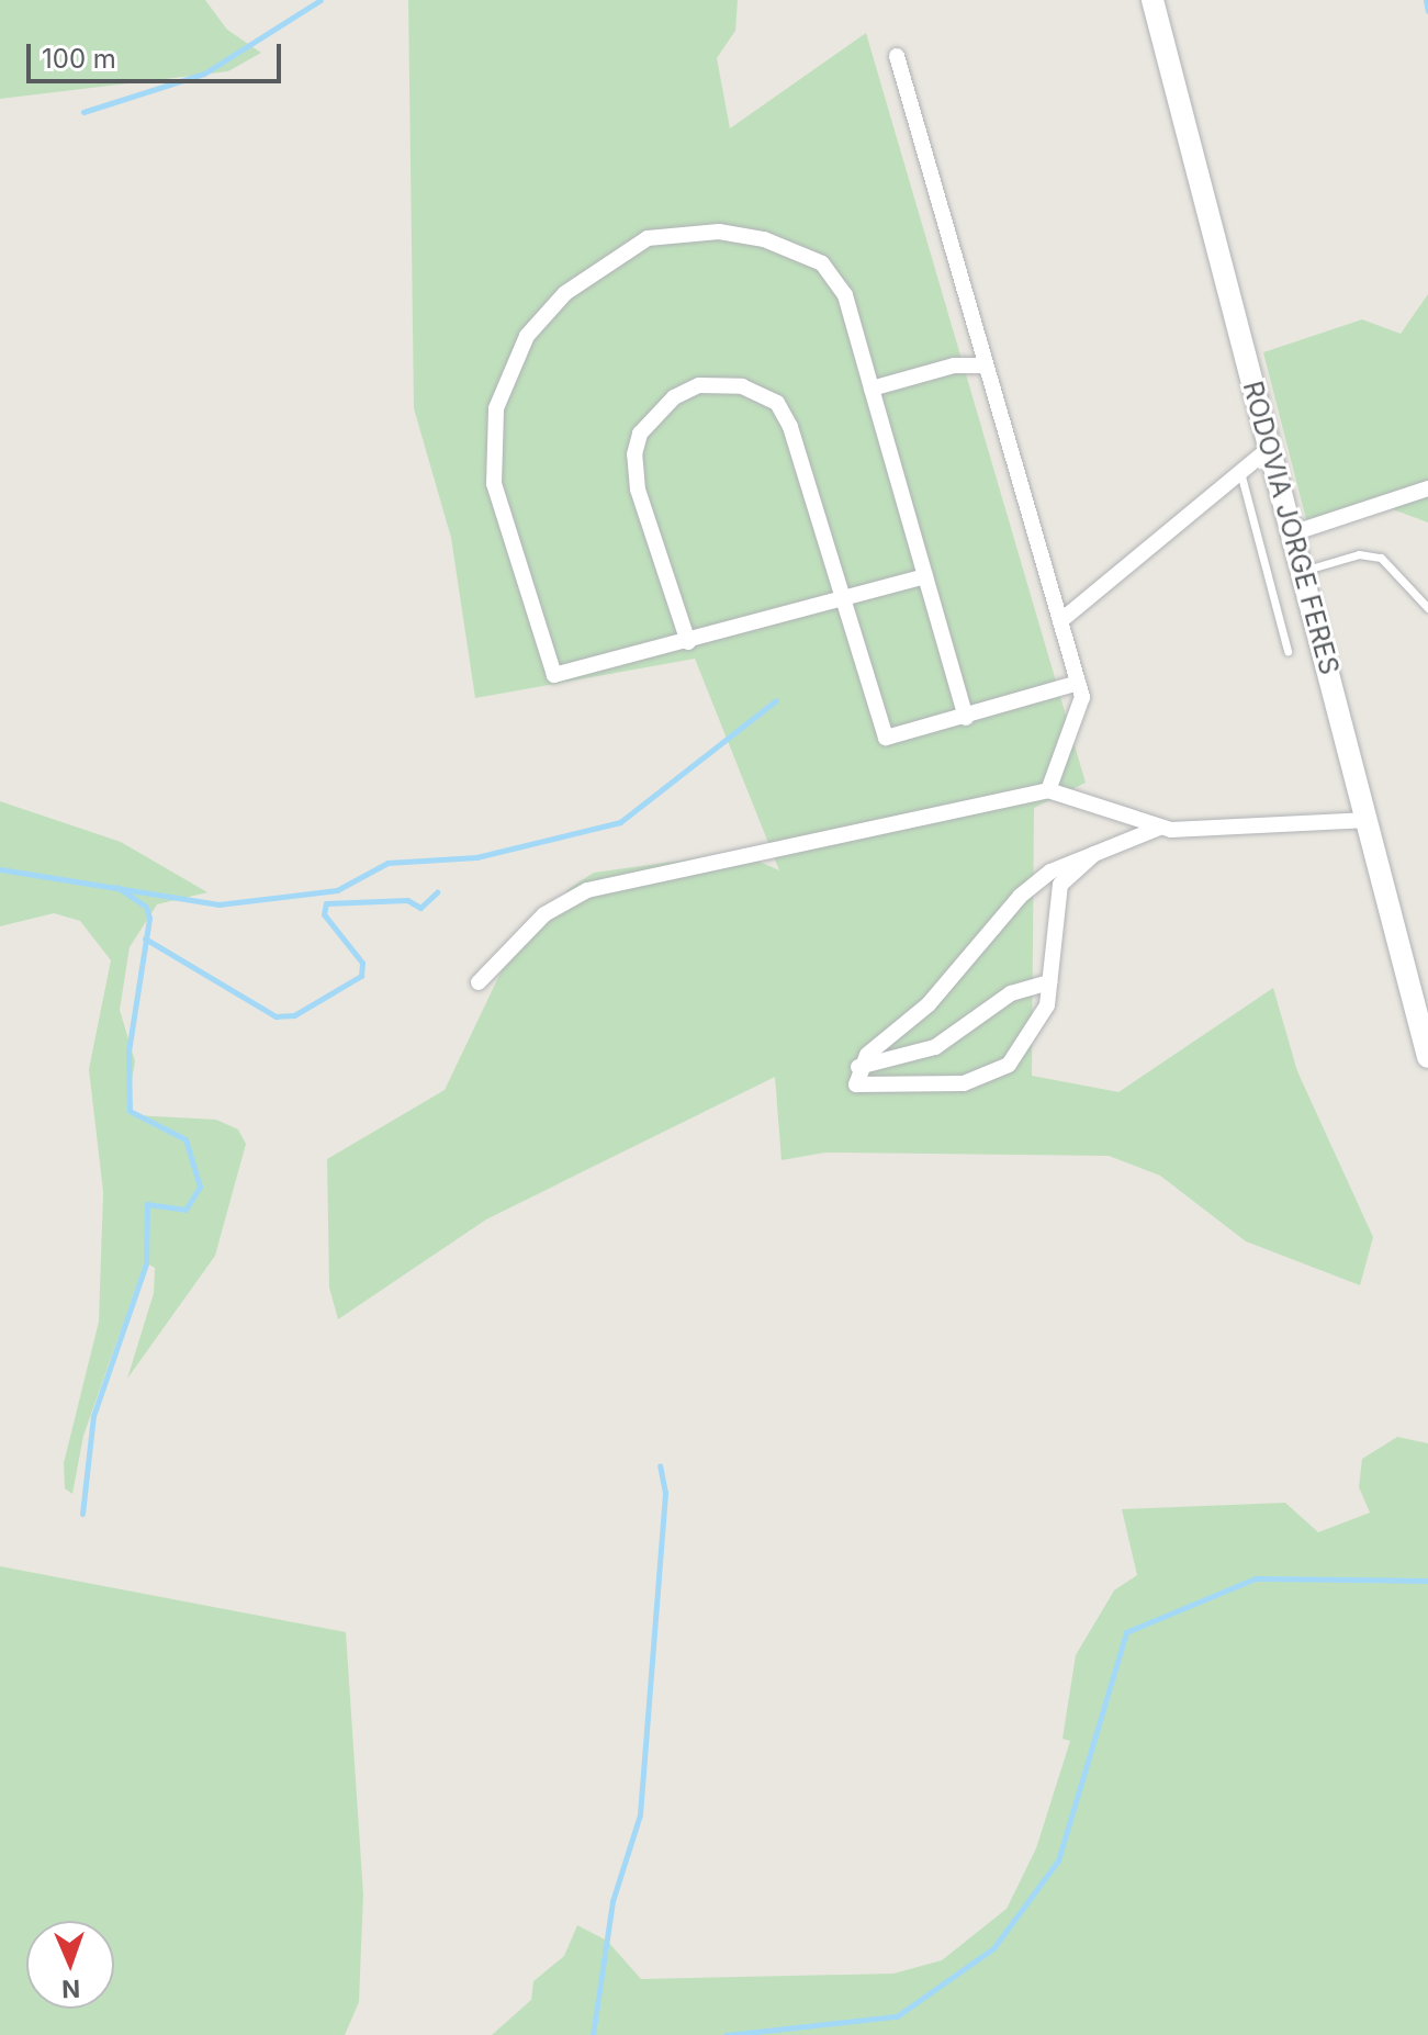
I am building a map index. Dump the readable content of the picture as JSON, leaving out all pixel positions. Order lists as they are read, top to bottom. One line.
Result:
{"streets":{"main road":["RODOVIA JORGE FERES"]},"scale_bar":"100 m","north":"bottom"}
